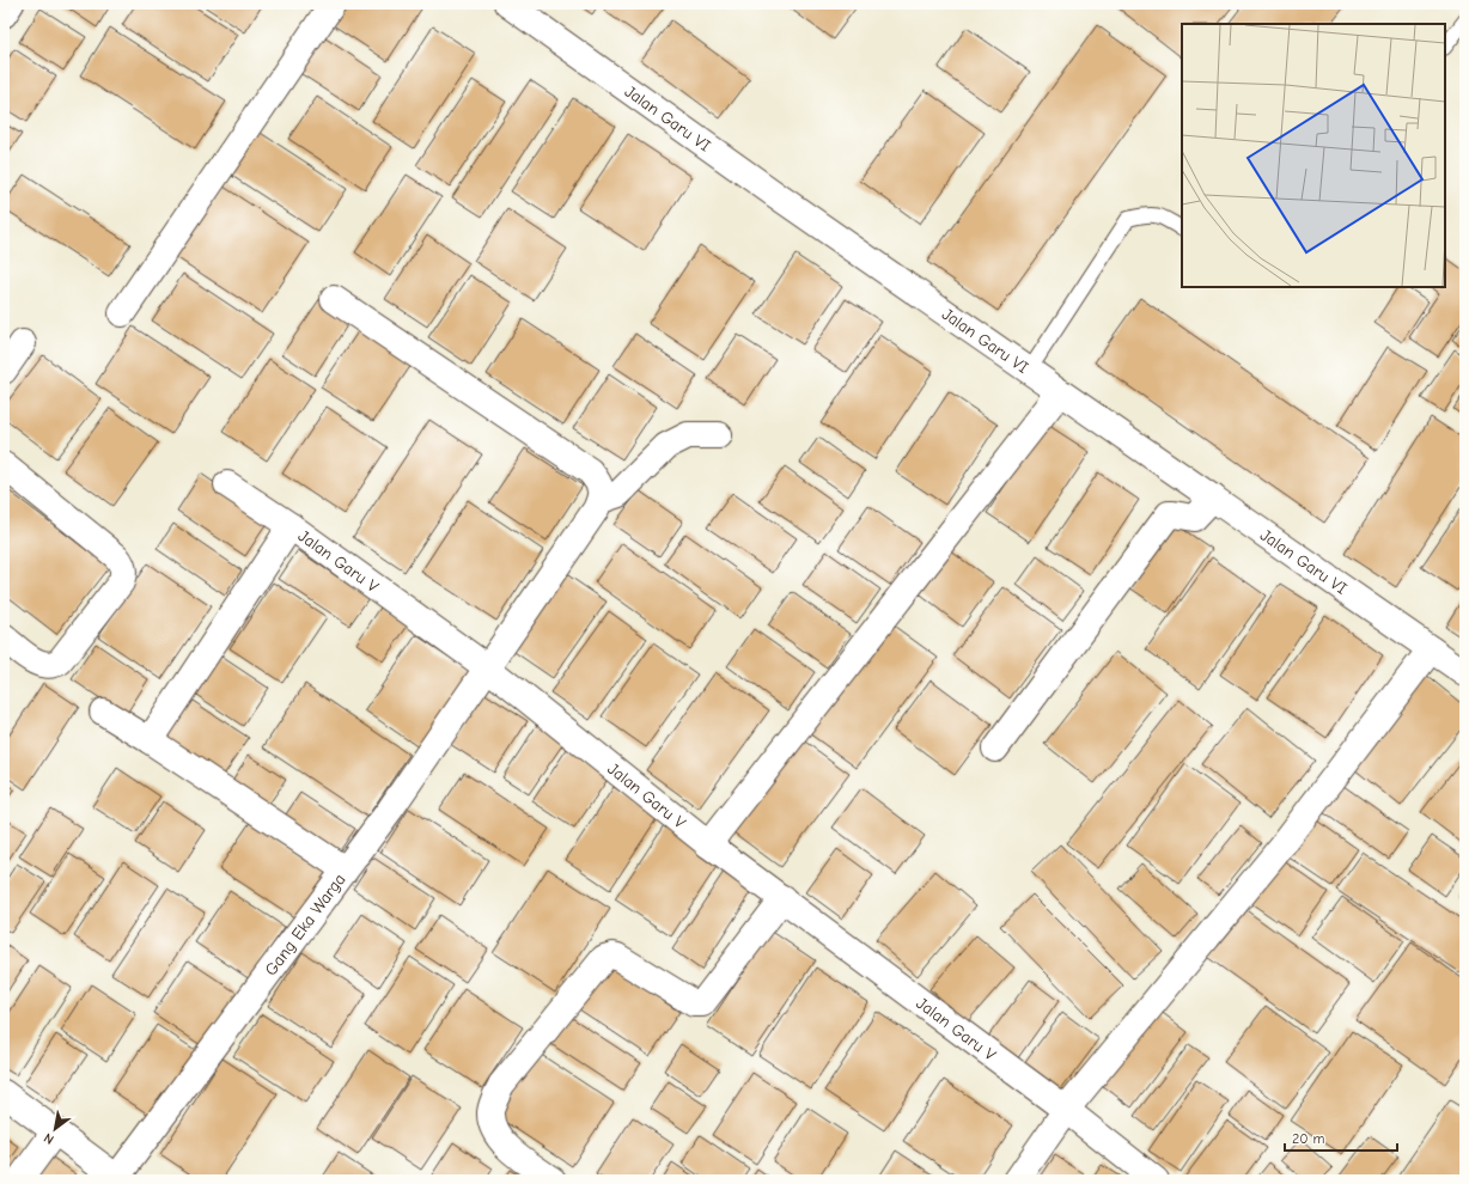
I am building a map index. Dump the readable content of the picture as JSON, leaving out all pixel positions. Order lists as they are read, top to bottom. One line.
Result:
{"streets":{"street":["Jalan Garu VI","Jalan Garu V","Gang Eka Warga"]},"crossings":[["Jalan Garu V","Gang Eka Warga"]],"scale_bar":"20 m","north":"bottom left"}
